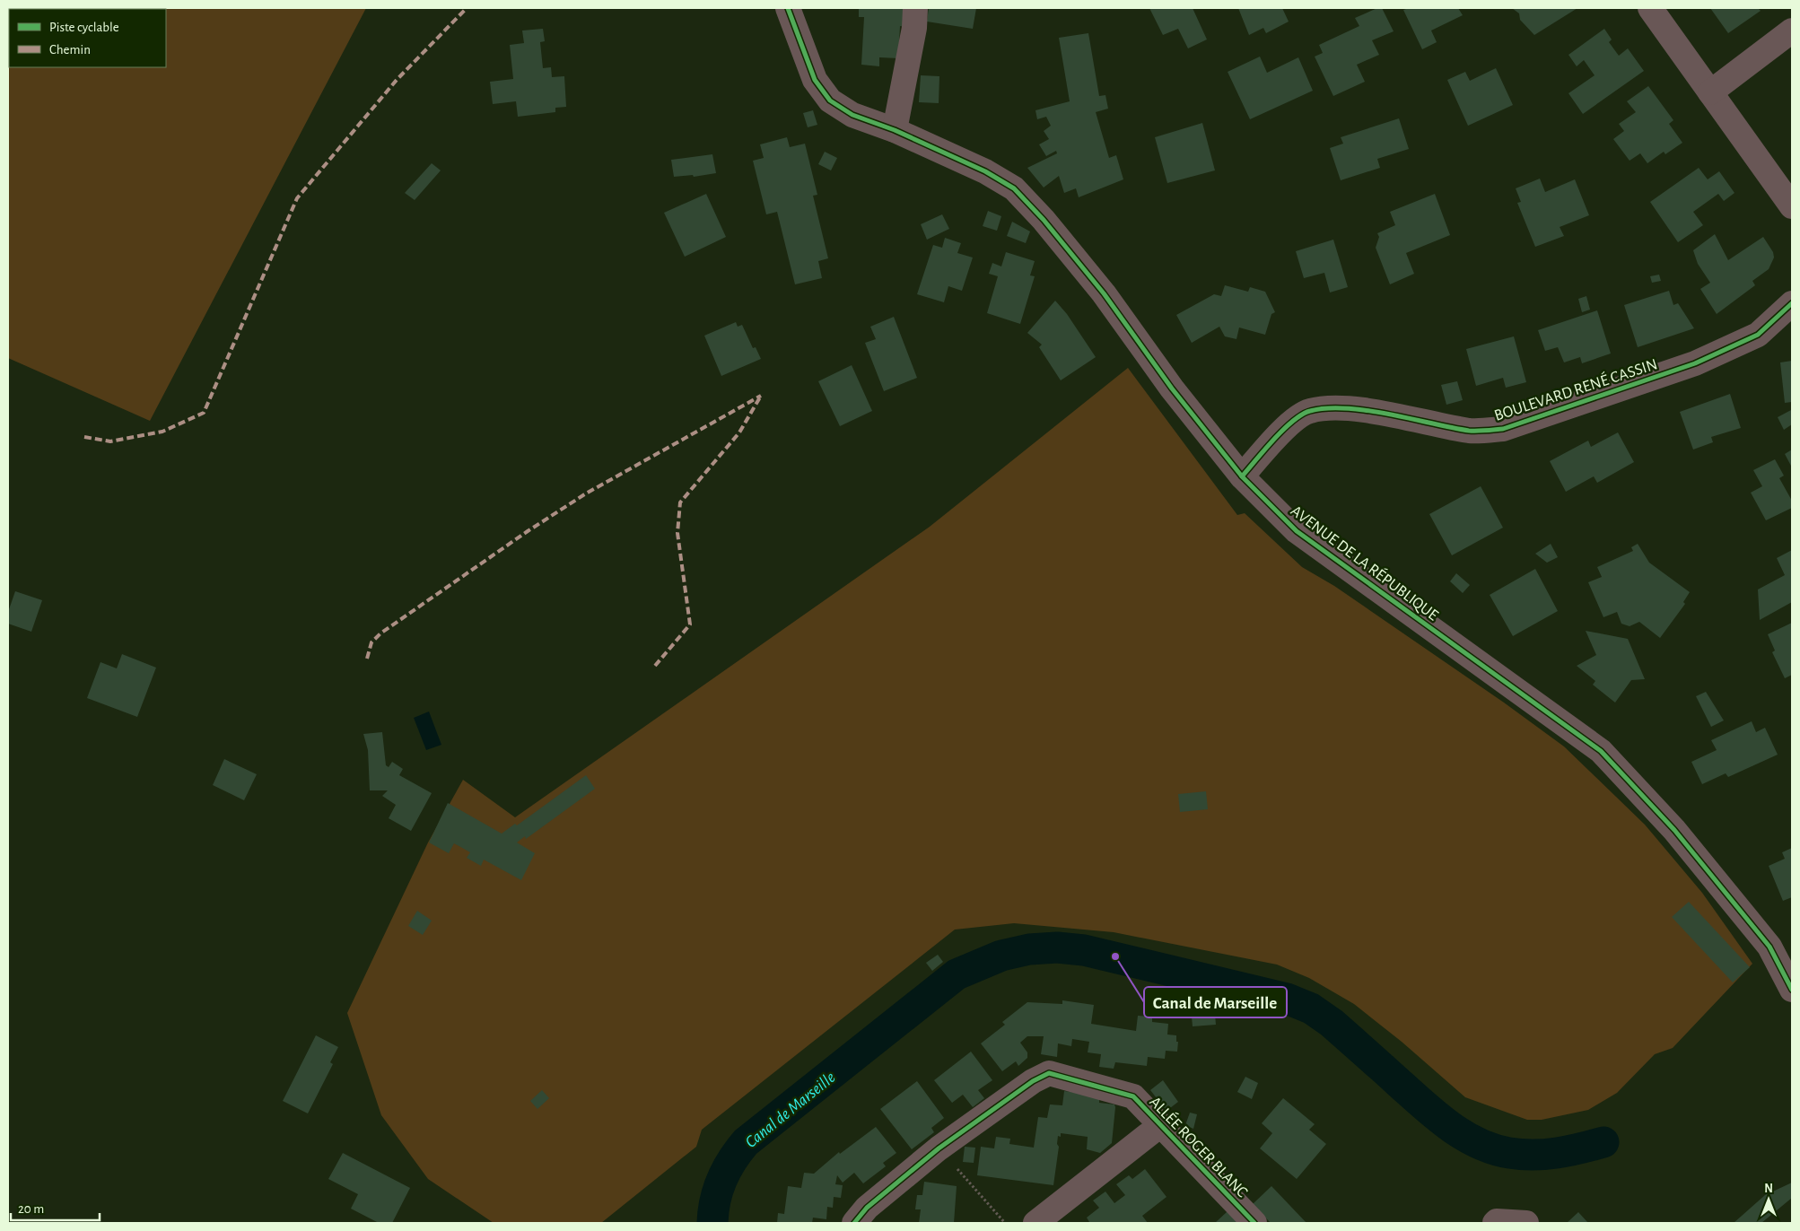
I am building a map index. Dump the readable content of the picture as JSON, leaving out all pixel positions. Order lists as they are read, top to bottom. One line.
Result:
{"streets":{"street":["BOULEVARD RENÉ CASSIN","AVENUE DE LA RÉPUBLIQUE","ALLÉE ROGER BLANC"]},"crossings":[["BOULEVARD RENÉ CASSIN","AVENUE DE LA RÉPUBLIQUE"]],"water":["Canal de Marseille"],"places":["Canal de Marseille"],"legend":["Piste cyclable","Chemin"],"scale_bar":"20 m","north":"top"}
